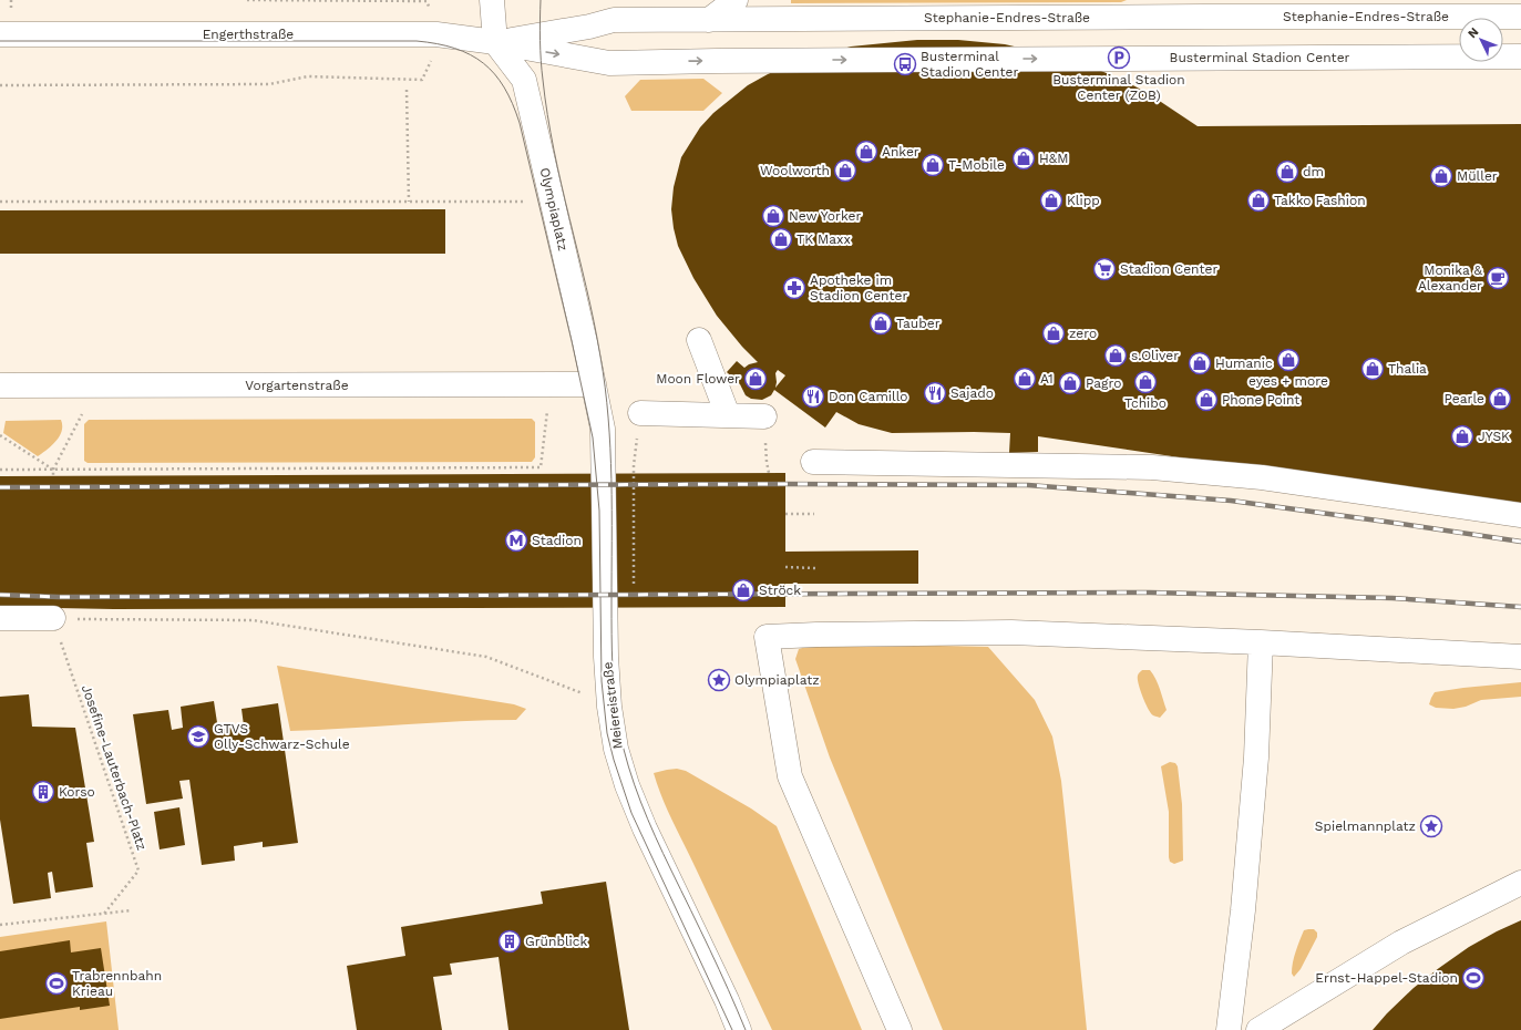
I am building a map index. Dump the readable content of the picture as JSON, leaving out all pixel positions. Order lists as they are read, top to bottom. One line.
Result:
{"streets":{"street":["Stephanie-Endres-Straße","Engerthstraße","Busterminal Stadion Center","Olympiaplatz","Vorgartenstraße","Meiereistraße"],"path":["Josefine-Lauterbach-Platz"]},"crossings":[["Stephanie-Endres-Straße","Engerthstraße"],["Stephanie-Endres-Straße","Busterminal Stadion Center"],["Stephanie-Endres-Straße","Olympiaplatz"],["Engerthstraße","Busterminal Stadion Center"],["Engerthstraße","Olympiaplatz"],["Busterminal Stadion Center","Olympiaplatz"],["Olympiaplatz","Vorgartenstraße"],["Olympiaplatz","Meiereistraße"],["Vorgartenstraße","Meiereistraße"]],"one_way":["Busterminal Stadion Center"],"places":{"parking":["Busterminal Stadion Center (ZOB)"],"bus stop":["Busterminal Stadion Center"],"shop":["Anker","H&M","T-Mobile","Woolworth","dm","Müller","Klipp","Takko Fashion","New Yorker","TK Maxx","Tauber","zero","s.Oliver","eyes + more","Humanic","Thalia","Moon Flower","A1","Tchibo","Pagro","Pearle","Phone Point","JYSK","Ströck"],"supermarket":["Stadion Center"],"cafe":["Monika & Alexander"],"pharmacy":["Apotheke im Stadion Center"],"restaurant":["Sajado","Don Camillo"],"metro station":["Stadion"],"place":["Olympiaplatz","Spielmannplatz"],"school or university":["GTVS Olly-Schwarz-Schule"],"building":["Korso","Grünblick"],"sports":["Ernst-Happel-Stadion","Trabrennbahn Krieau"]},"north":"top left"}
